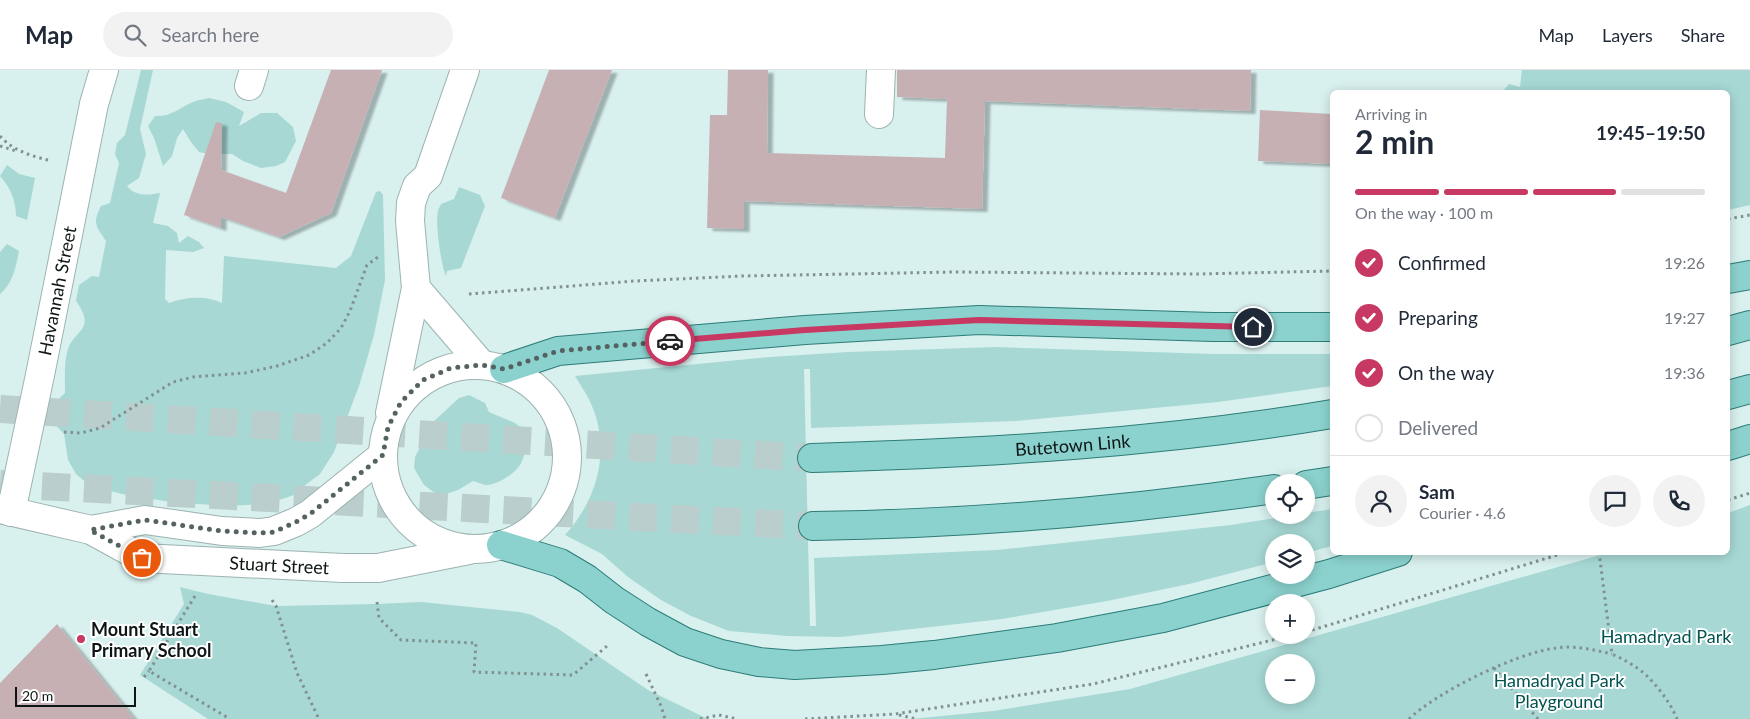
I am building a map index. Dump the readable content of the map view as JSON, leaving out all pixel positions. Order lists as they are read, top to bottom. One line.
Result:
{"streets":{"main road":["Butetown Link"],"street":["Havannah Street","Stuart Street"]},"crossings":[["Havannah Street","Stuart Street"]],"parks":["Hamadryad Park","Hamadryad Park Playground"],"places":["Mount Stuart Primary School"],"scale_bar":"20 m","page":{"header":"Map","search":"Search here","nav":["Map","Layers","Share"],"heading":["2 min","Arriving in","19:45–19:50"],"panel":["Sam","Courier · 4.6"],"bar":"On the way · 100 m","list":[["Confirmed","19:26"],["Preparing","19:27"],["On the way","19:36"],"Delivered"],"map_buttons":["+","−"],"scale":"20 m"}}
